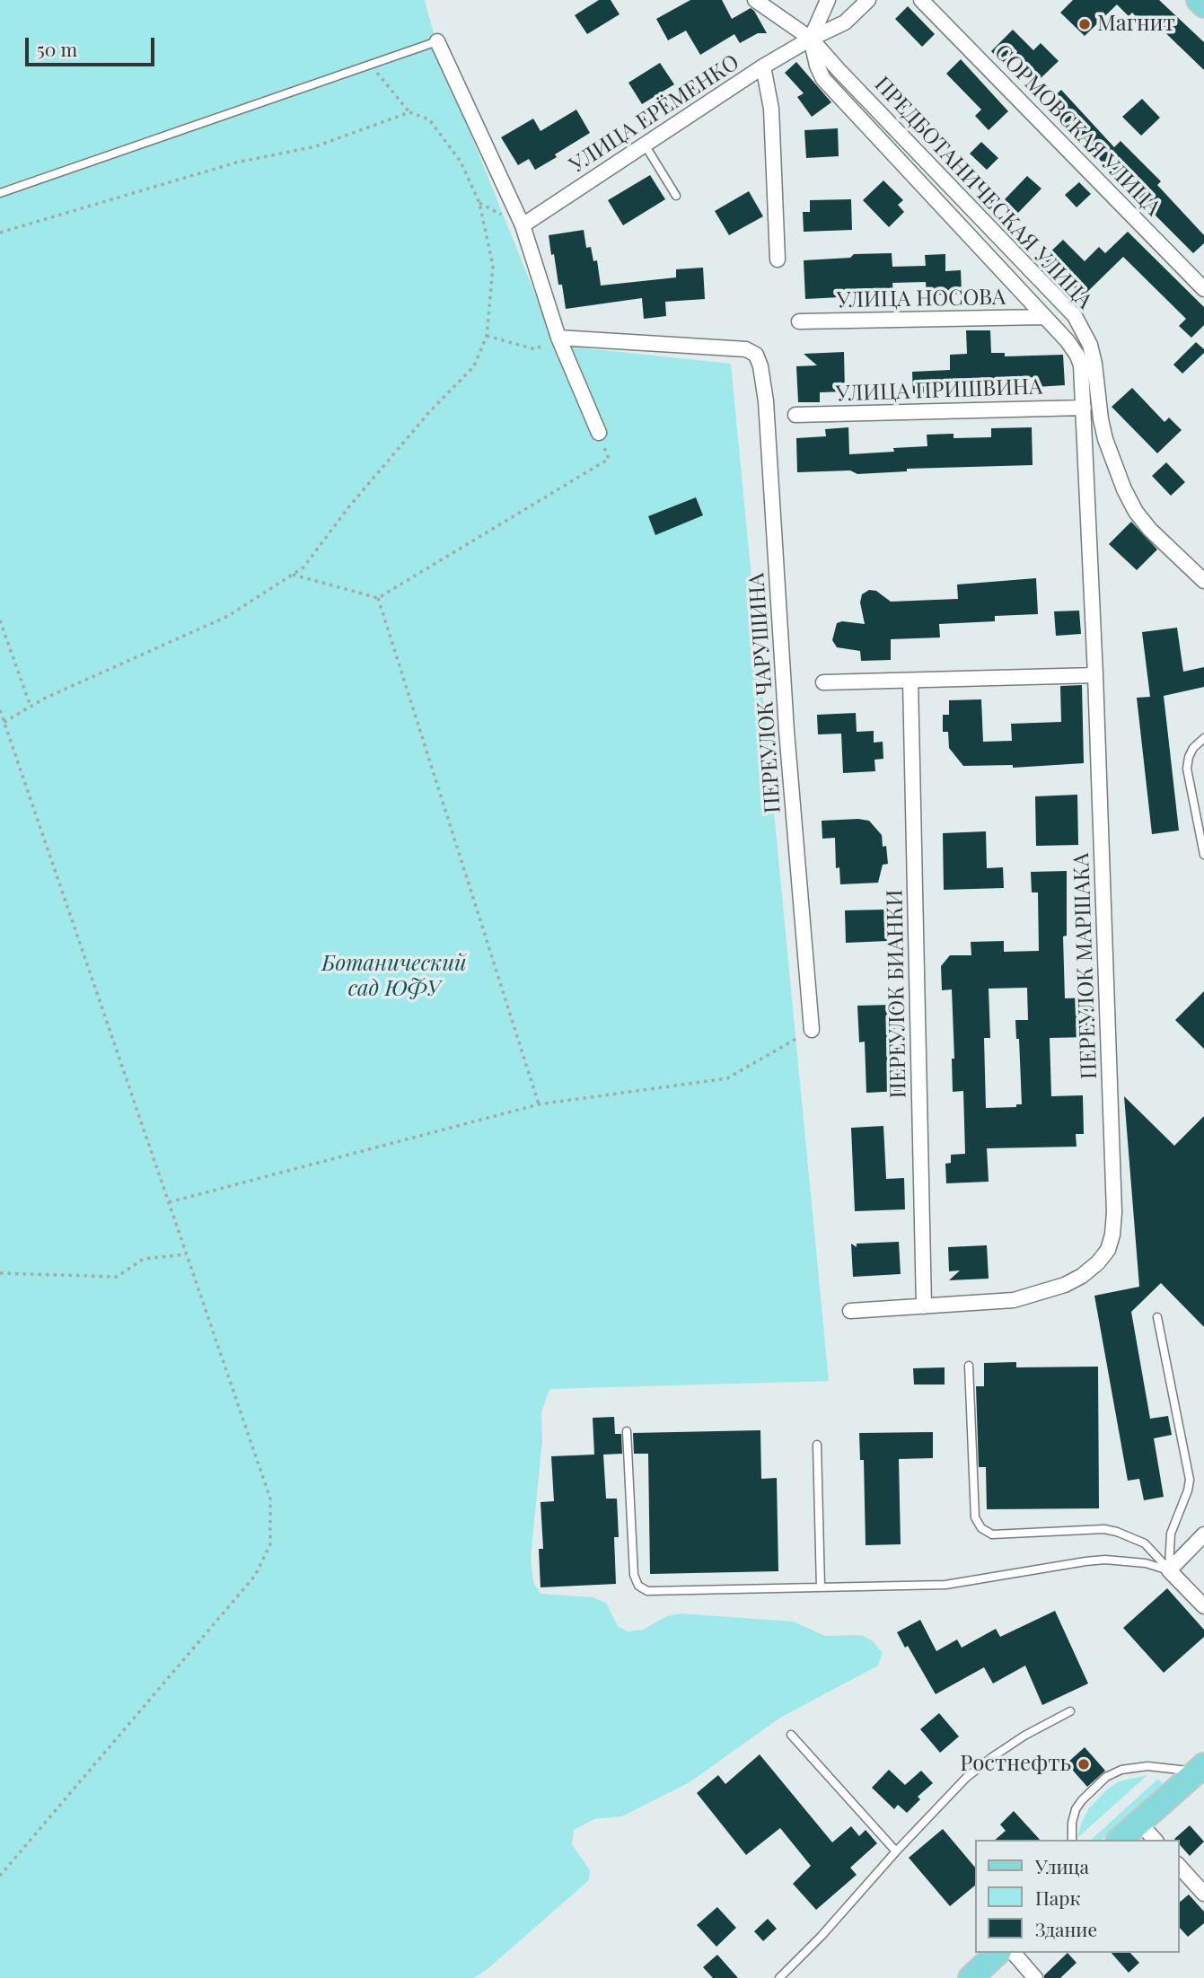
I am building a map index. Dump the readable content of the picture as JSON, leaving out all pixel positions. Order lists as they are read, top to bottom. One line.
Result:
{"streets":{"street":["УЛИЦА ЕРЁМЕНКО","СОРМОВСКАЯ УЛИЦА","ПРЕДБОТАНИЧЕСКАЯ УЛИЦА","УЛИЦА НОСОВА","УЛИЦА ПРИШВИНА","ПЕРЕУЛОК ЧАРУШИНА","ПЕРЕУЛОК МАРШАКА","ПЕРЕУЛОК БИАНКИ"]},"crossings":[["УЛИЦА ЕРЁМЕНКО","ПРЕДБОТАНИЧЕСКАЯ УЛИЦА"],["ПРЕДБОТАНИЧЕСКАЯ УЛИЦА","УЛИЦА НОСОВА"],["ПРЕДБОТАНИЧЕСКАЯ УЛИЦА","УЛИЦА ПРИШВИНА"],["ПРЕДБОТАНИЧЕСКАЯ УЛИЦА","ПЕРЕУЛОК МАРШАКА"],["УЛИЦА ПРИШВИНА","ПЕРЕУЛОК МАРШАКА"],["ПЕРЕУЛОК МАРШАКА","ПЕРЕУЛОК БИАНКИ"]],"parks":["Ботанический сад ЮФУ"],"places":["Магнит","Ростнефть"],"legend":["Улица","Парк","Здание"],"scale_bar":"50 m"}
